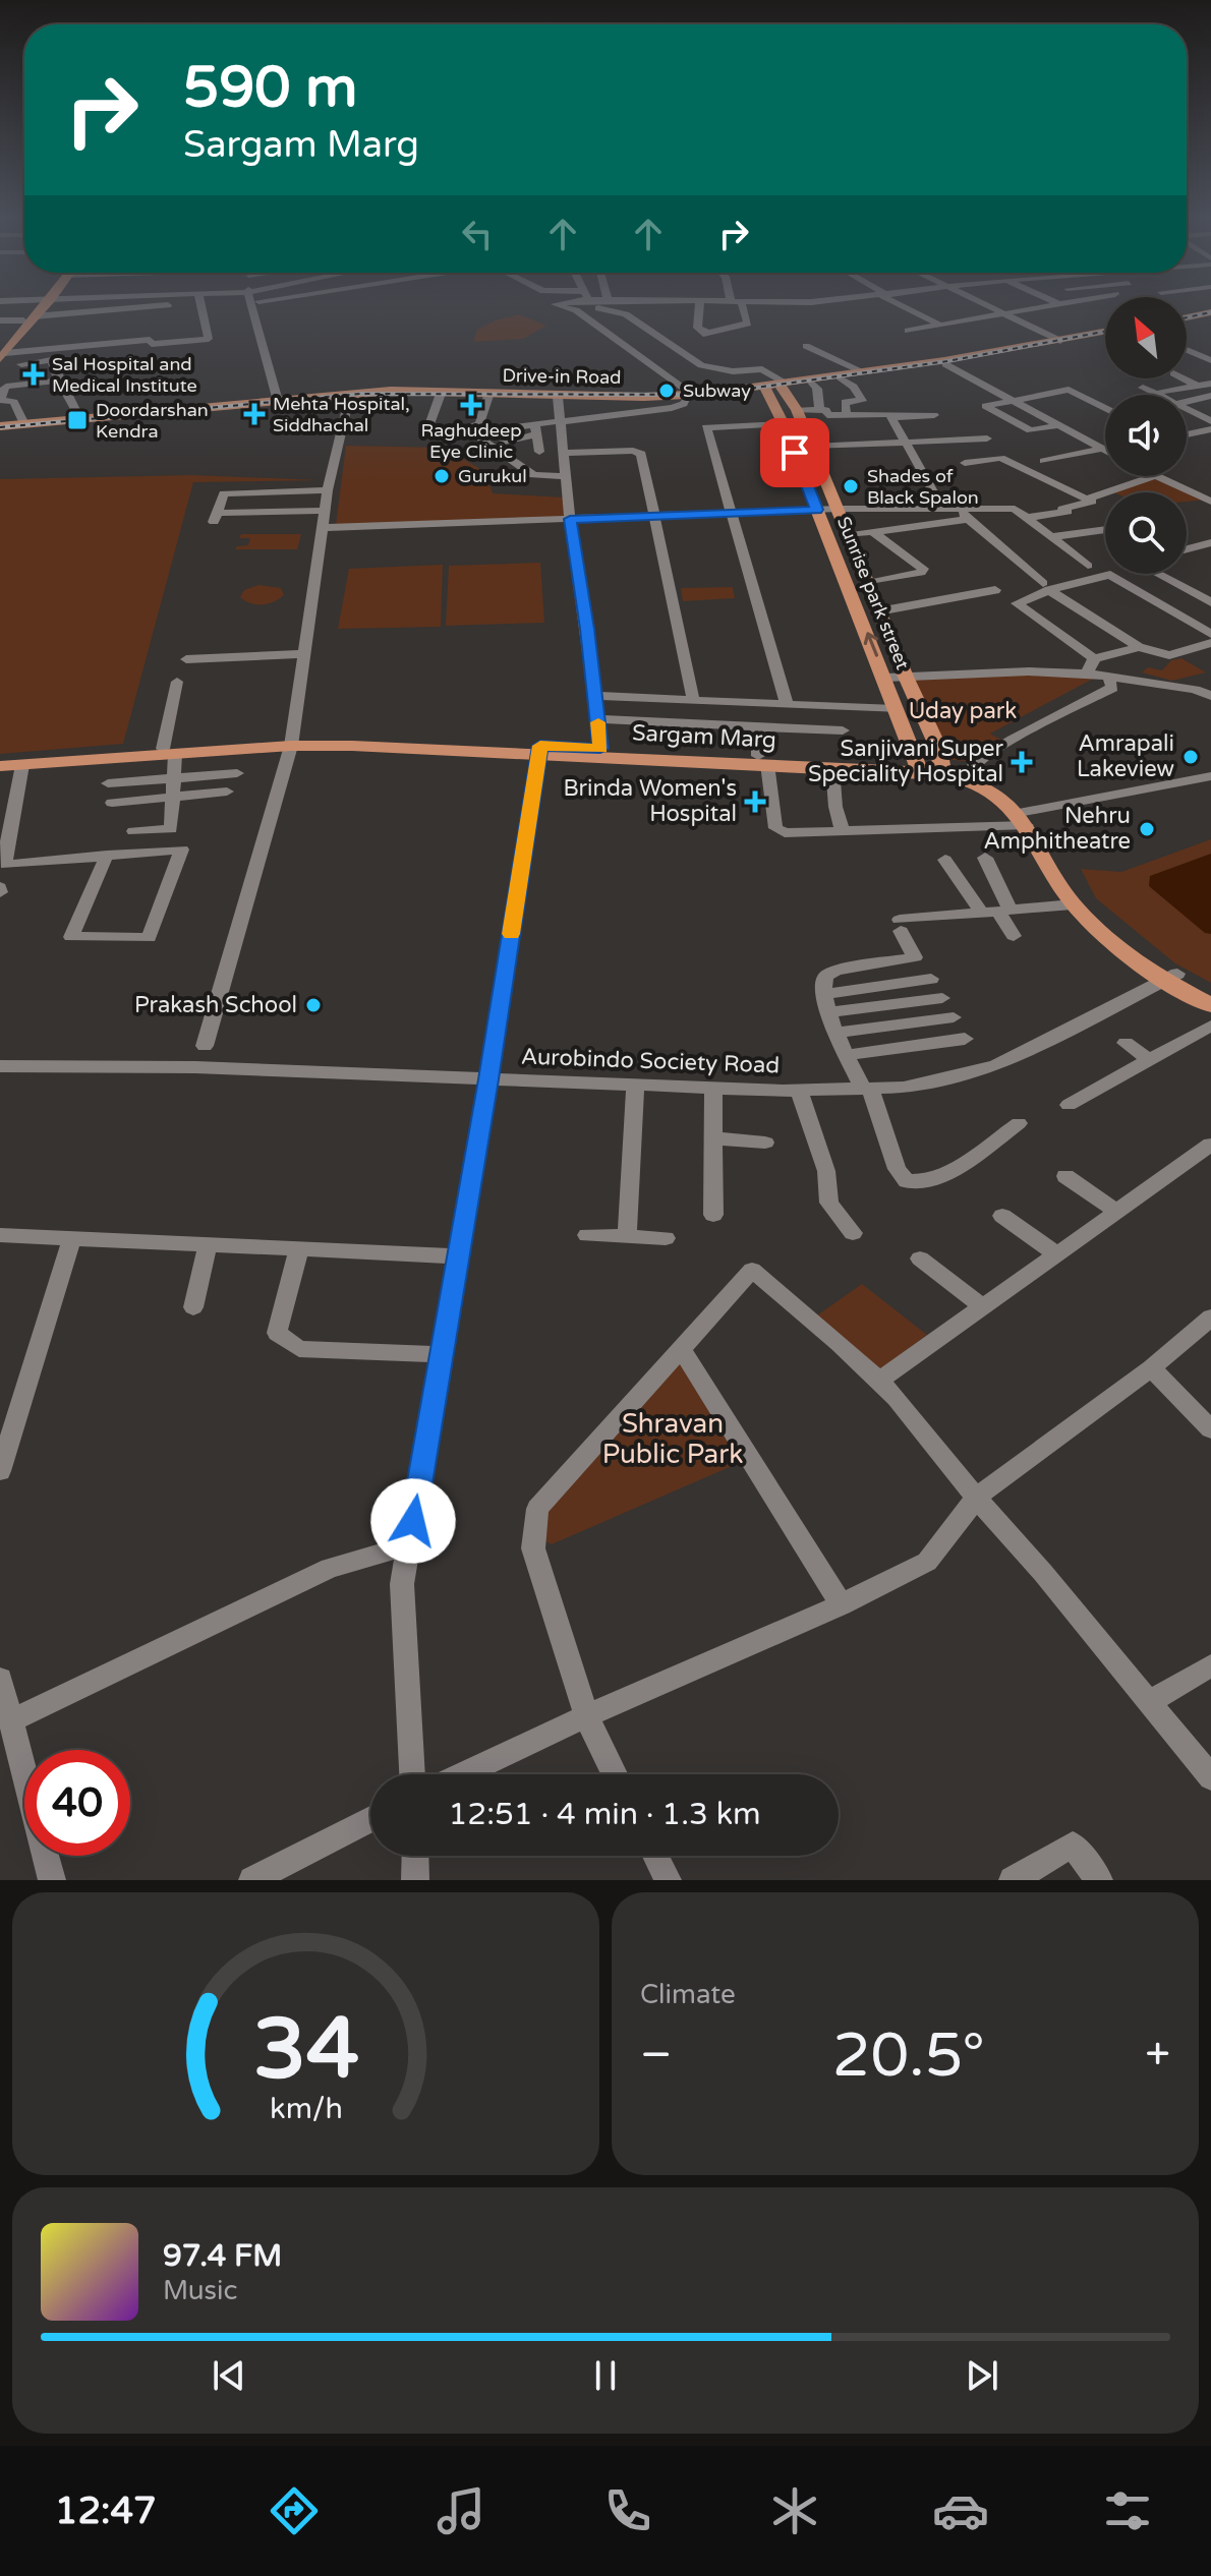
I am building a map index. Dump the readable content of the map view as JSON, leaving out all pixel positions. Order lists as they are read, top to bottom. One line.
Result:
{"streets":{"main road":["Drive-in Road","Sunrise park street","Sargam Marg"],"street":["Aurobindo Society Road"]},"crossings":[["Drive-in Road","Sunrise park street"],["Sunrise park street","Sargam Marg"],["Sargam Marg","Aurobindo Society Road"]],"parks":["Uday park","Shravan Public Park"],"places":{"health":["Sal Hospital and Medical Institute","Raghudeep Eye Clinic","Mehta Hospital, Siddhachal","Sanjivani Super Speciality Hospital","Brinda Women's Hospital"],"other":["Subway","Gurukul","Shades of Black Spalon","Amrapali Lakeview","Nehru Amphitheatre","Prakash School"],"transit":["Doordarshan Kendra"]},"north":"top left","page":{"turn":["590 m","Sargam Marg"],"limit":"40","trip":"12:51 · 4 min · 1.3 km","tile":"Climate","heat":["−","20.5°","+"],"song":["97.4 FM","Music"],"tabs":"12:47","gauge":["34","km/h"]}}
